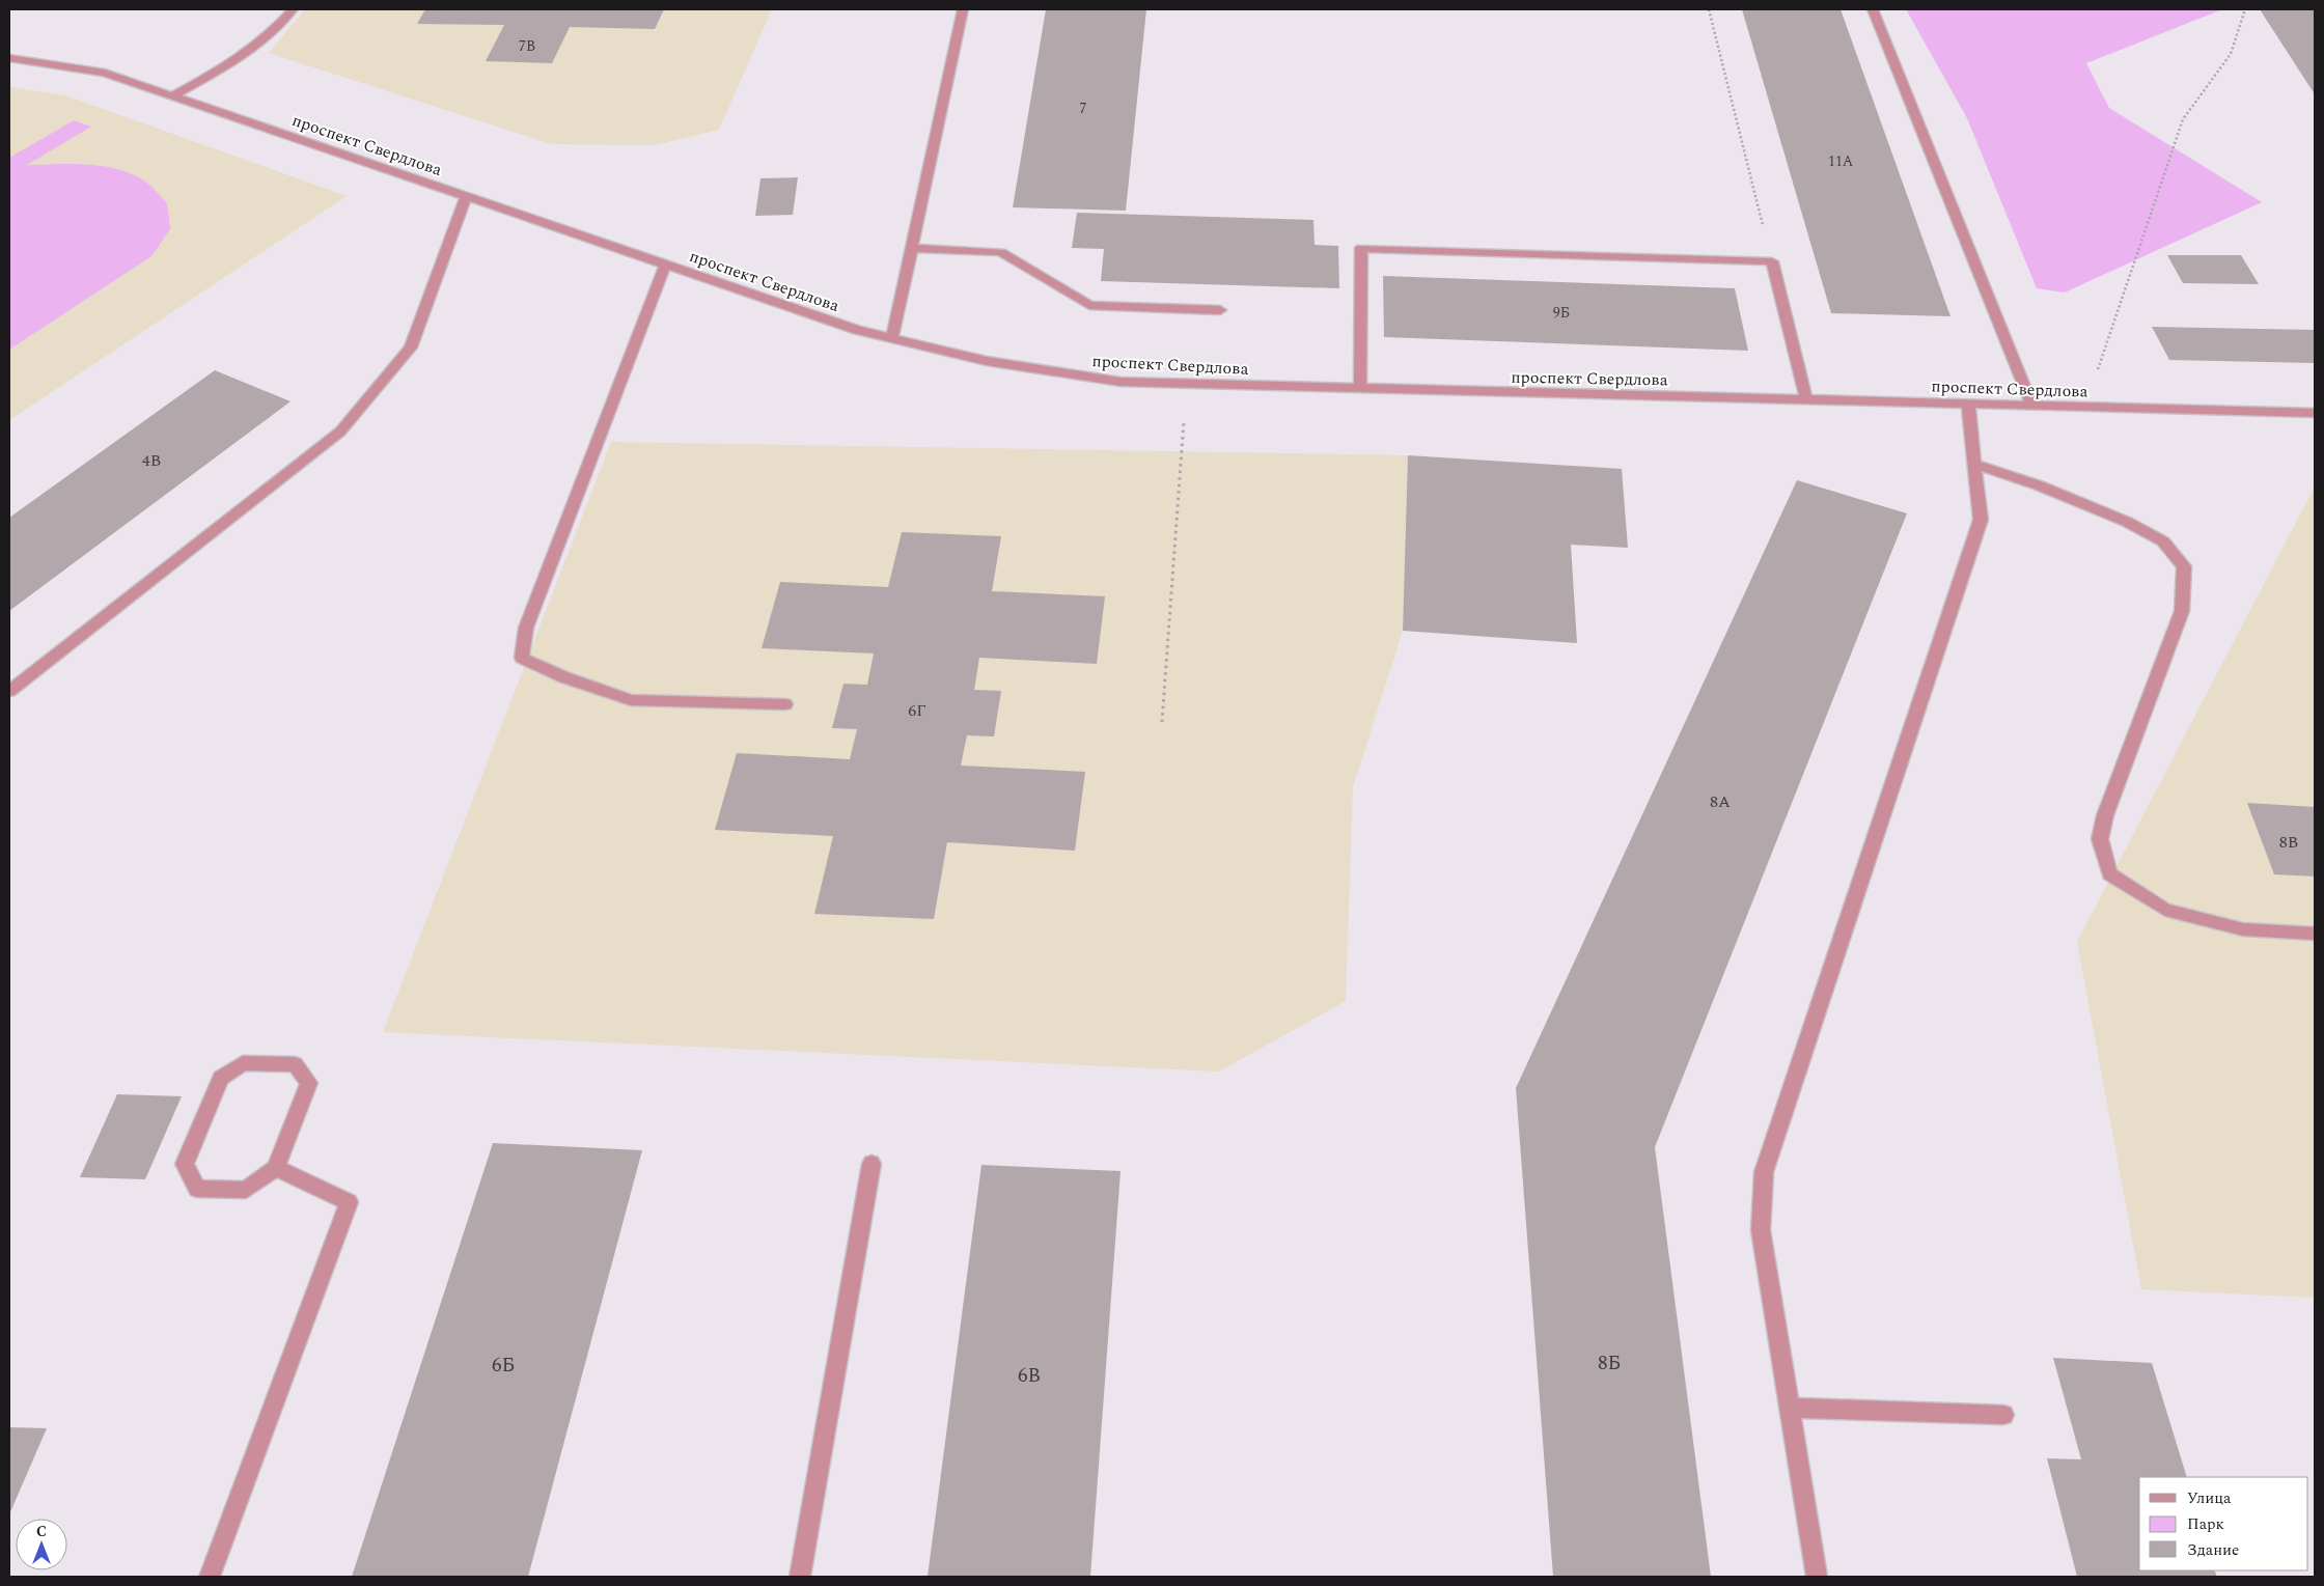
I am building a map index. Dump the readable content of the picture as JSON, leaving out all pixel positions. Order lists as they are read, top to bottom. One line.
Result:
{"streets":{"street":["проспект Свердлова"]},"house_numbers":["7В","7","11А","9Б","4В","6Г","8А","8В","8Б","6Б","6В"],"legend":["Улица","Парк","Здание"],"north":"top"}
